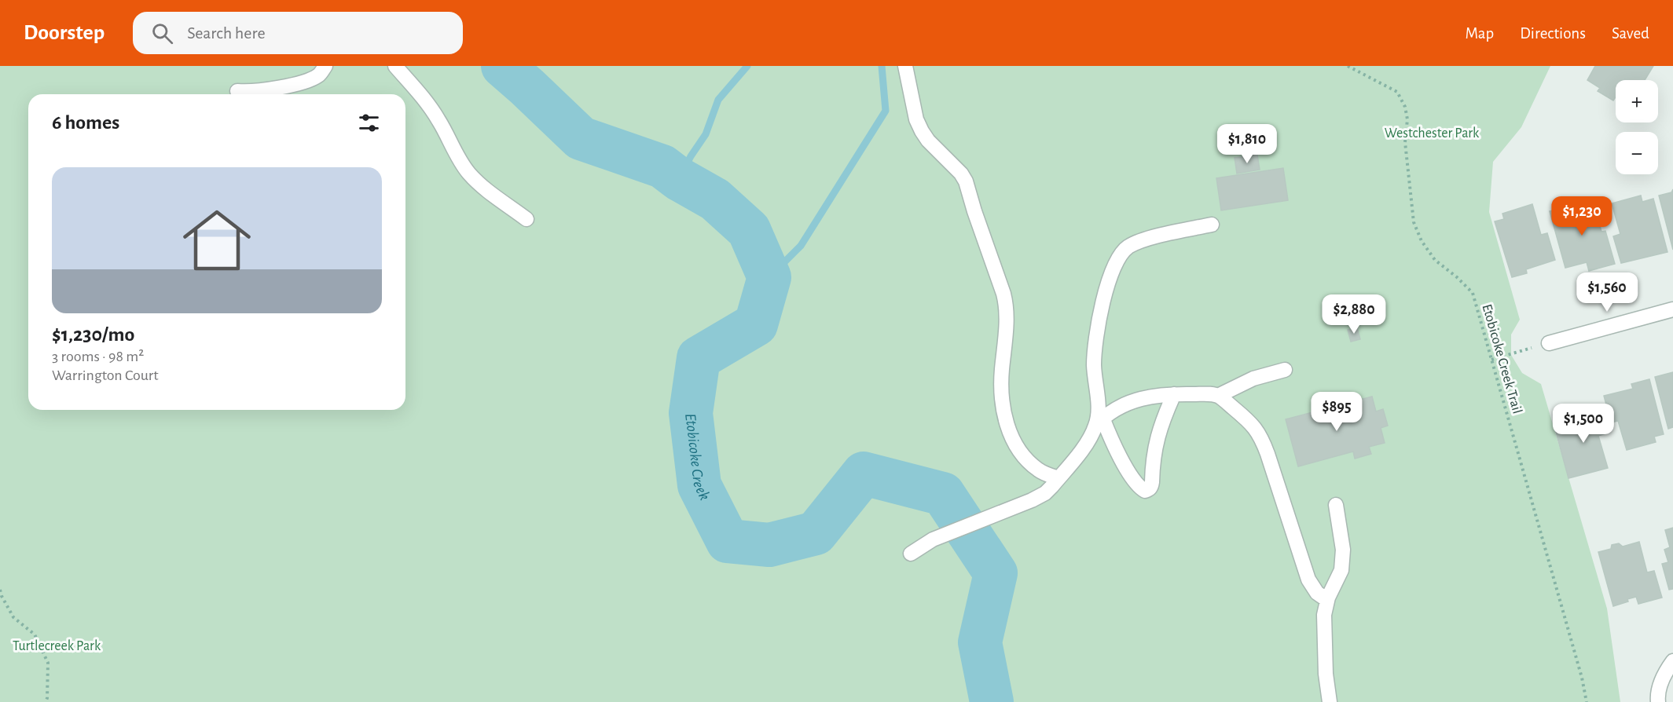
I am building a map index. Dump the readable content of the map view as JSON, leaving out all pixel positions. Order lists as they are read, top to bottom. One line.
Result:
{"streets":{"path":["Etobicoke Creek Trail"]},"water":["Etobicoke Creek"],"parks":["Westchester Park","Turtlecreek Park"],"page":{"header":"Doorstep","search":"Search here","nav":["Map","Directions","Saved"],"map_buttons":["+","−"],"heading":"6 homes","price":["$1,810","$1,230","$1,560","$2,880","$895","$1,500"],"list":[{"name":"$1,230/mo","note":"3 rooms · 98 m² · Warrington Court"}]}}
